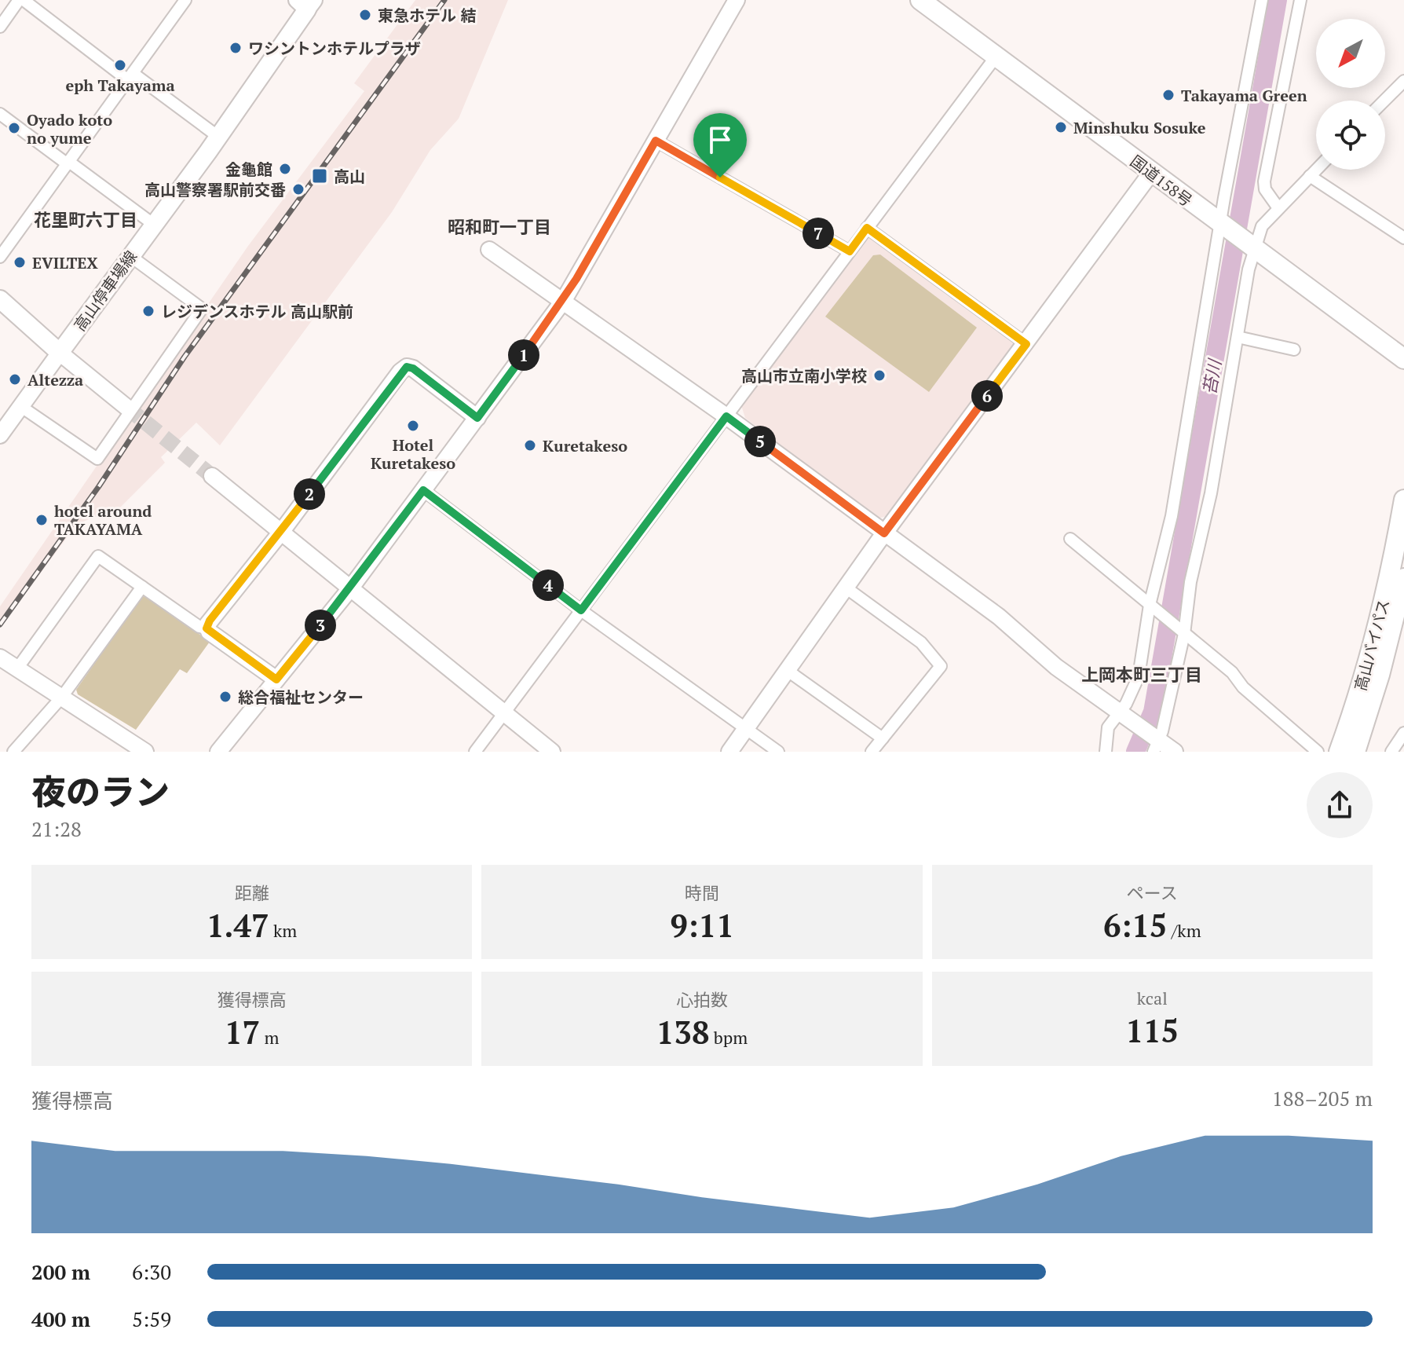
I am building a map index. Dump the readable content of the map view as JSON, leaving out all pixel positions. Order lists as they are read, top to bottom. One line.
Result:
{"streets":{"highway":["国道158号","高山バイパス"],"main road":["高山停車場線"]},"districts":["花里町六丁目","昭和町一丁目","上岡本町三丁目"],"water":["苔川"],"places":{"other":["東急ホテル 結","ワシントンホテルプラザ","eph Takayama","Takayama Green","Minshuku Sosuke","Oyado koto no yume","金龜館","高山警察署駅前交番","EVILTEX","レジデンスホテル 高山駅前","高山市立南小学校","Altezza","Hotel Kuretakeso","Kuretakeso","hotel around TAKAYAMA","総合福祉センター"],"transit":["高山"]},"north":"bottom left","page":{"pins":["7","1","6","5","2","4","3"],"heading":["夜のラン","21:28"],"stats":[["距離","1.47 km"],["時間","9:11"],["ペース","6:15 /km"],["獲得標高","17 m"],["心拍数","138 bpm"],["kcal","115"]],"chart":["獲得標高","188–205 m"],"list":[{"name":"200 m","note":"6:30"},{"name":"400 m","note":"5:59"}]}}
